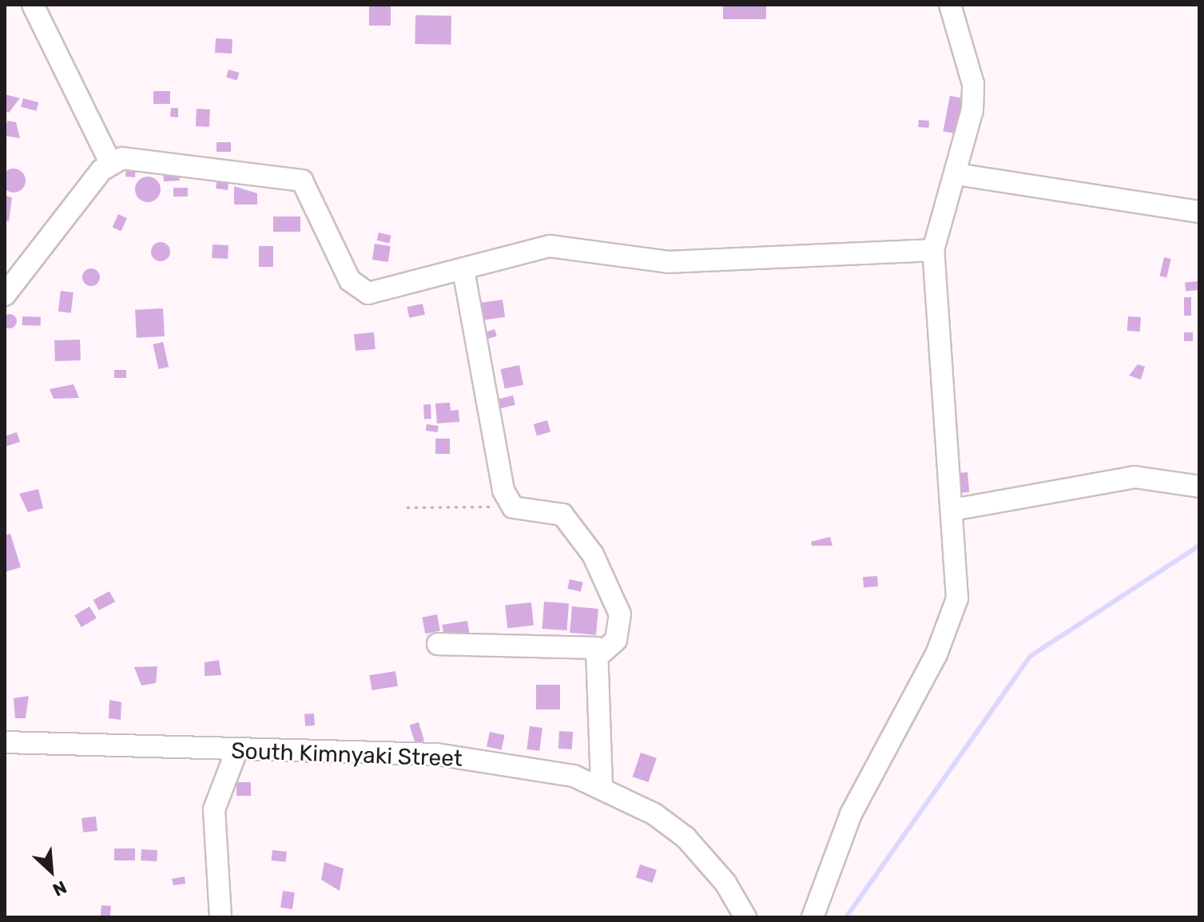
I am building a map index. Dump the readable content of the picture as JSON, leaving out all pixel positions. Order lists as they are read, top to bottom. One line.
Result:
{"streets":{"street":["South Kimnyaki Street"]},"north":"bottom right"}
